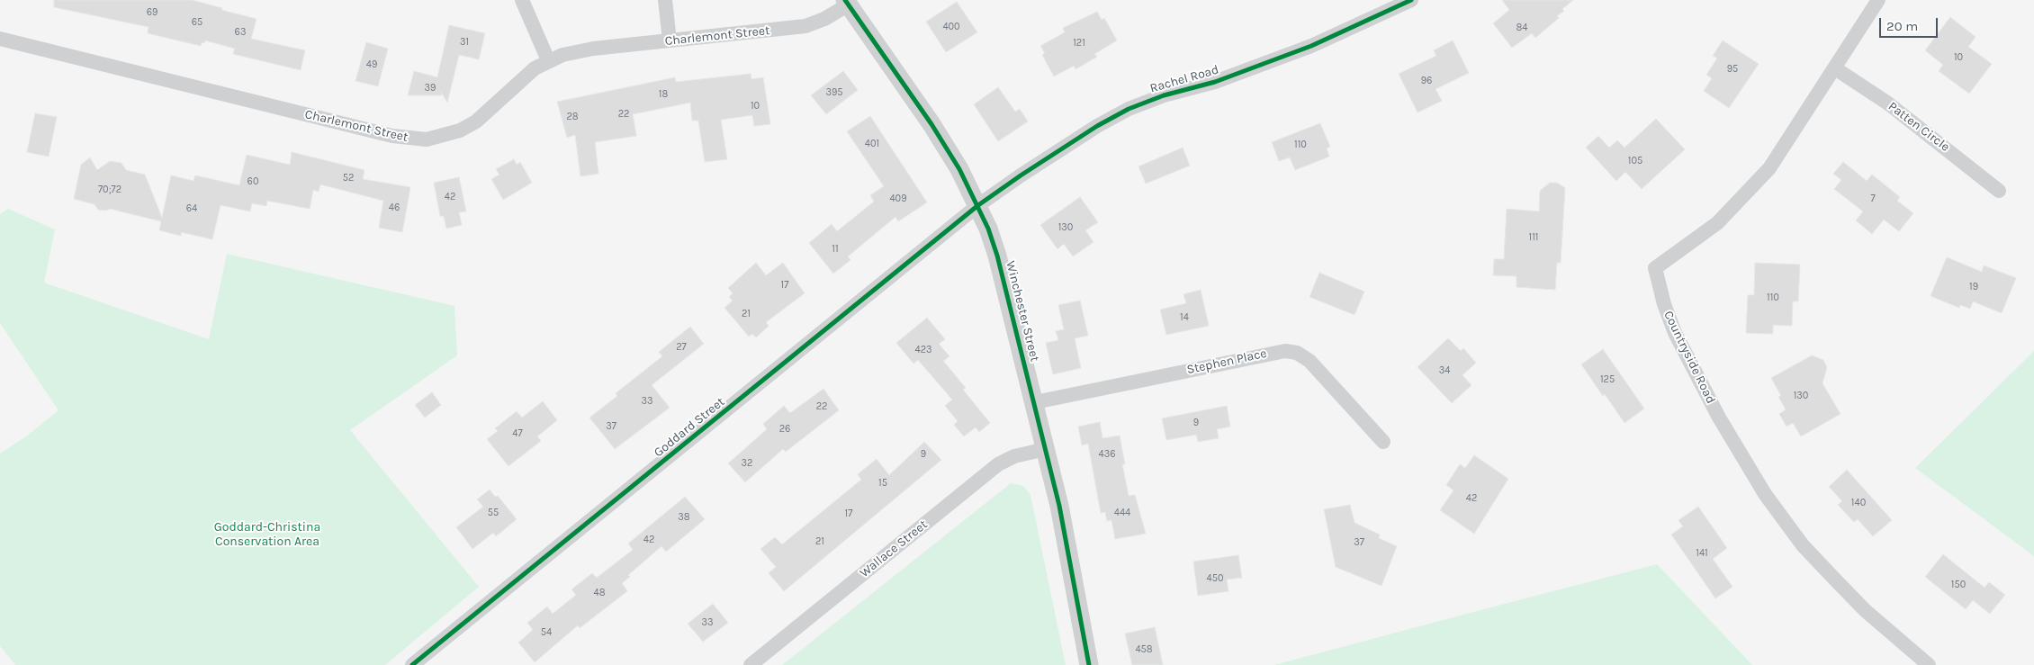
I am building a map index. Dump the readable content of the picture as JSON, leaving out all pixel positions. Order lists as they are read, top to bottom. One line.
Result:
{"streets":{"street":["Charlemont Street","Rachel Road","Patten Circle","Winchester Street","Countryside Road","Stephen Place","Goddard Street","Wallace Street"]},"crossings":[["Charlemont Street","Winchester Street"],["Rachel Road","Winchester Street"],["Rachel Road","Goddard Street"],["Patten Circle","Countryside Road"],["Winchester Street","Stephen Place"],["Winchester Street","Goddard Street"],["Winchester Street","Wallace Street"]],"parks":["Goddard-Christina Conservation Area"],"house_numbers":["69","65","400","84","63","31","121","10","49","95","96","39","395","18","10","22","28","401","110","105","52","60","70;72","42","409","7","46","64","130","111","11","17","19","110","21","14","27","423","34","125","130","33","22","9","37","26","47","9","436","32","15","42","140","55","444","17","38","42","21","37","141","450","150","48","33","54","458"],"scale_bar":"20 m"}
